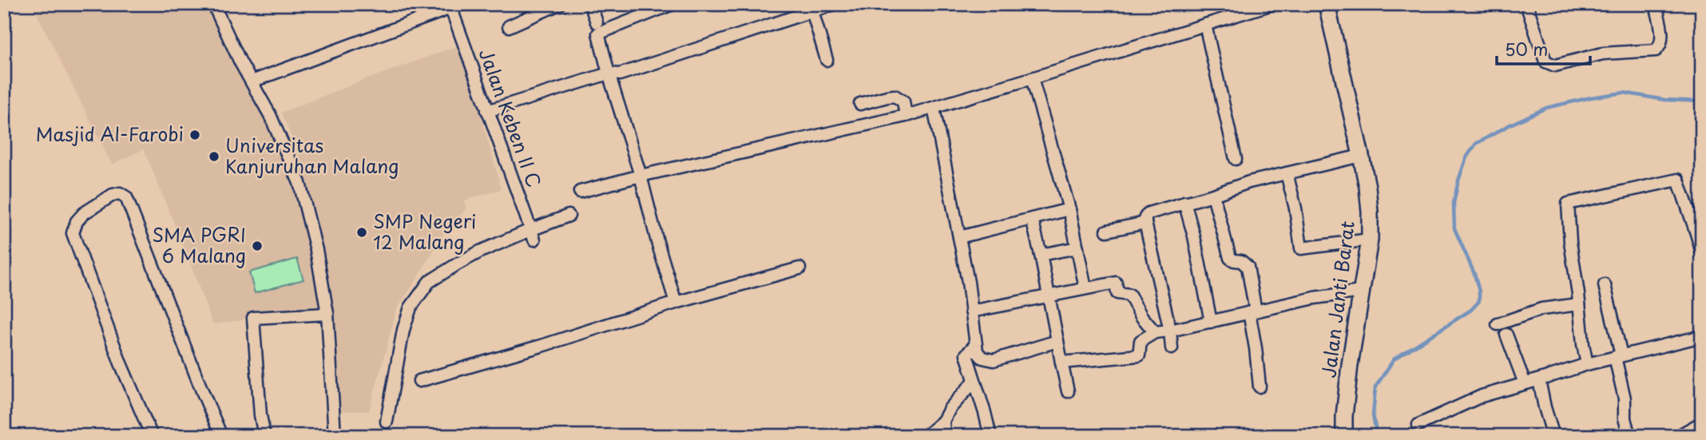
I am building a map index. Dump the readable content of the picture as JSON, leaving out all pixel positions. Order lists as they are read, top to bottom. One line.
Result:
{"streets":{"street":["Jalan Keben II C","Jalan Janti Barat"]},"places":["Masjid Al-Farobi","Universitas Kanjuruhan Malang","SMP Negeri 12 Malang","SMA PGRI 6 Malang"],"scale_bar":"50 m"}
